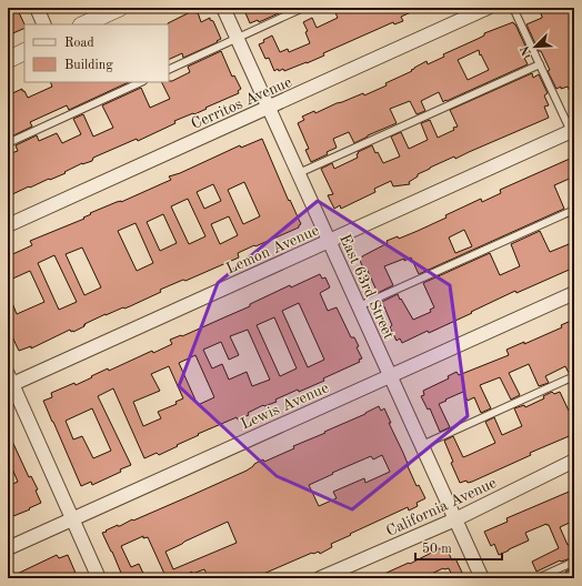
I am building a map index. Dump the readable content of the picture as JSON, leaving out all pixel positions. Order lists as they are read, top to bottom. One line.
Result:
{"streets":{"street":["Cerritos Avenue","Lemon Avenue","East 63rd Street","Lewis Avenue","California Avenue"]},"crossings":[["Cerritos Avenue","East 63rd Street"],["Lemon Avenue","East 63rd Street"],["East 63rd Street","Lewis Avenue"],["East 63rd Street","California Avenue"]],"legend":["Road","Building"],"scale_bar":"50 m","north":"bottom left"}
